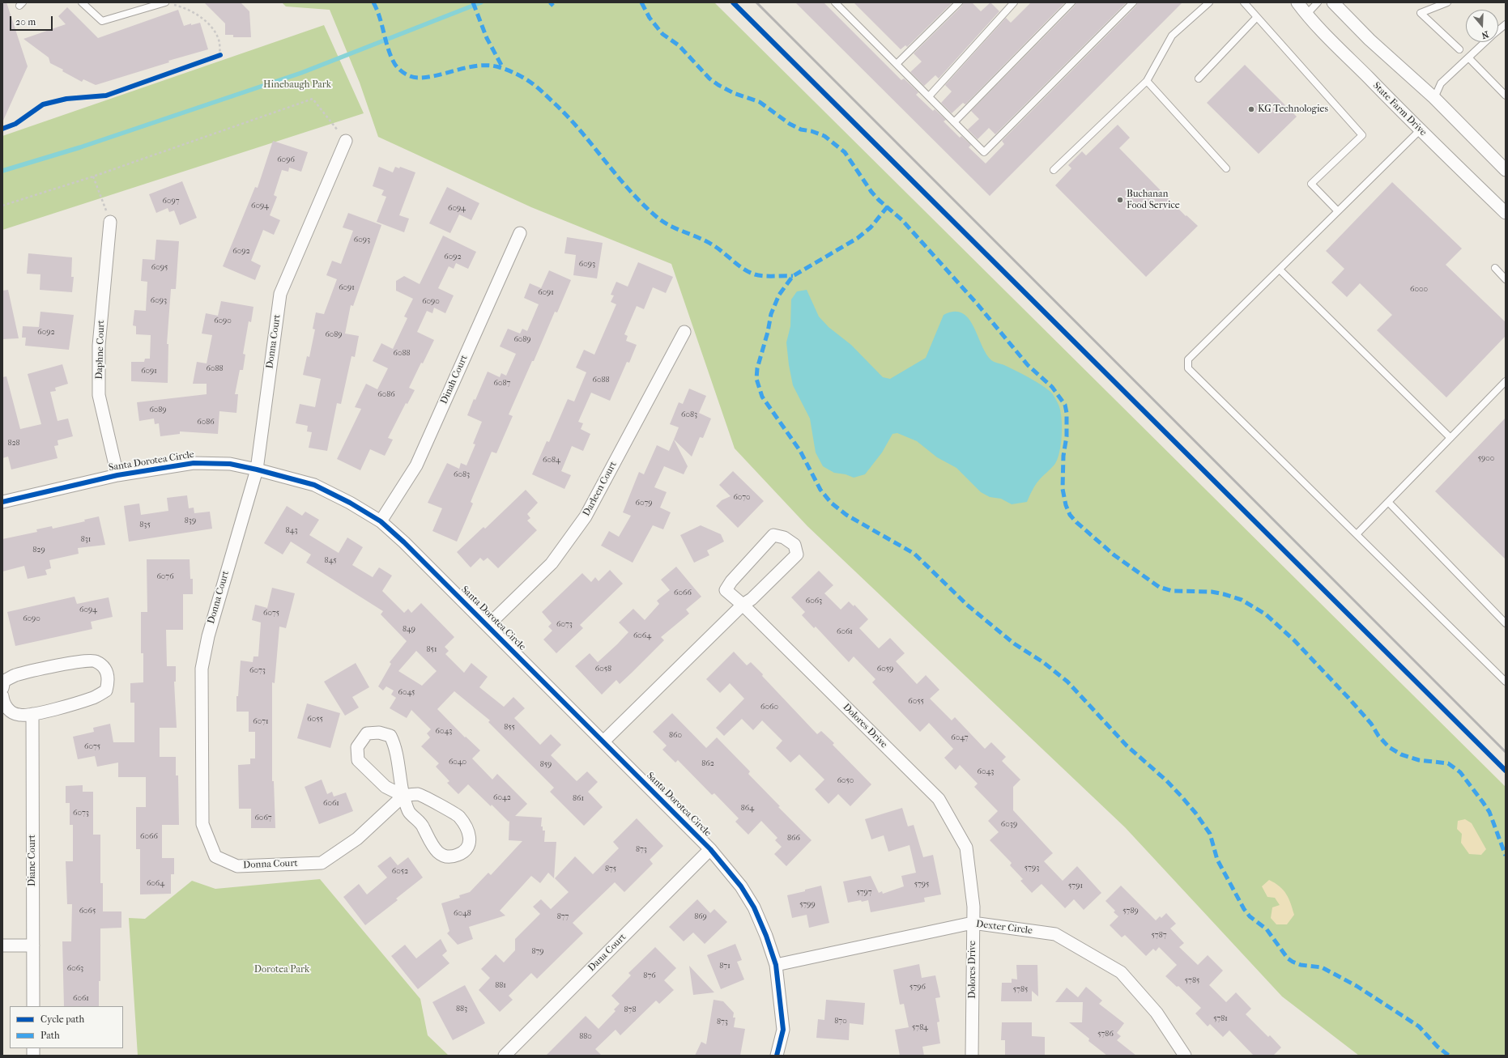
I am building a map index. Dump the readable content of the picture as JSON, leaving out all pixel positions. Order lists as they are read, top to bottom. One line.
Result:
{"streets":{"street":["State Farm Drive","Donna Court","Daphne Court","Dinah Court","Santa Dorotea Circle","Darleen Court","Dolores Drive","Diane Court","Dexter Circle","Dana Court"]},"crossings":[["Donna Court","Santa Dorotea Circle"],["Daphne Court","Santa Dorotea Circle"],["Dinah Court","Santa Dorotea Circle"],["Santa Dorotea Circle","Darleen Court"],["Santa Dorotea Circle","Dexter Circle"],["Santa Dorotea Circle","Dana Court"],["Dolores Drive","Dexter Circle"]],"parks":["Hinebaugh Park","Dorotea Park"],"places":["KG Technologies","Buchanan Food Service"],"house_numbers":["6096","6097","6094","6094","6093","6092","6092","6093","6095","6091","6000","6091","6093","6090","6090","6092","6089","6089","6088","6088","6091","6088","6087","6086","6089","6083","6086","828","5900","6084","6083","6070","6079","839","835","843","831","829","845","6076","6066","6063","6094","6075","6090","6073","849","6061","6064","851","6058","6059","6073","6045","6055","6060","6055","6071","855","6043","860","6047","6075","6040","862","859","6043","6050","6042","861","6061","864","6073","6067","6039","6066","866","873","5793","875","6052","6064","5795","5791","5797","5799","6065","5789","6048","877","869","5787","879","871","6063","876","5785","881","5796","5785","6061","883","878","5781","870","873","5784","5786","880"],"legend":["Cycle path","Path"],"scale_bar":"20 m","north":"bottom"}
